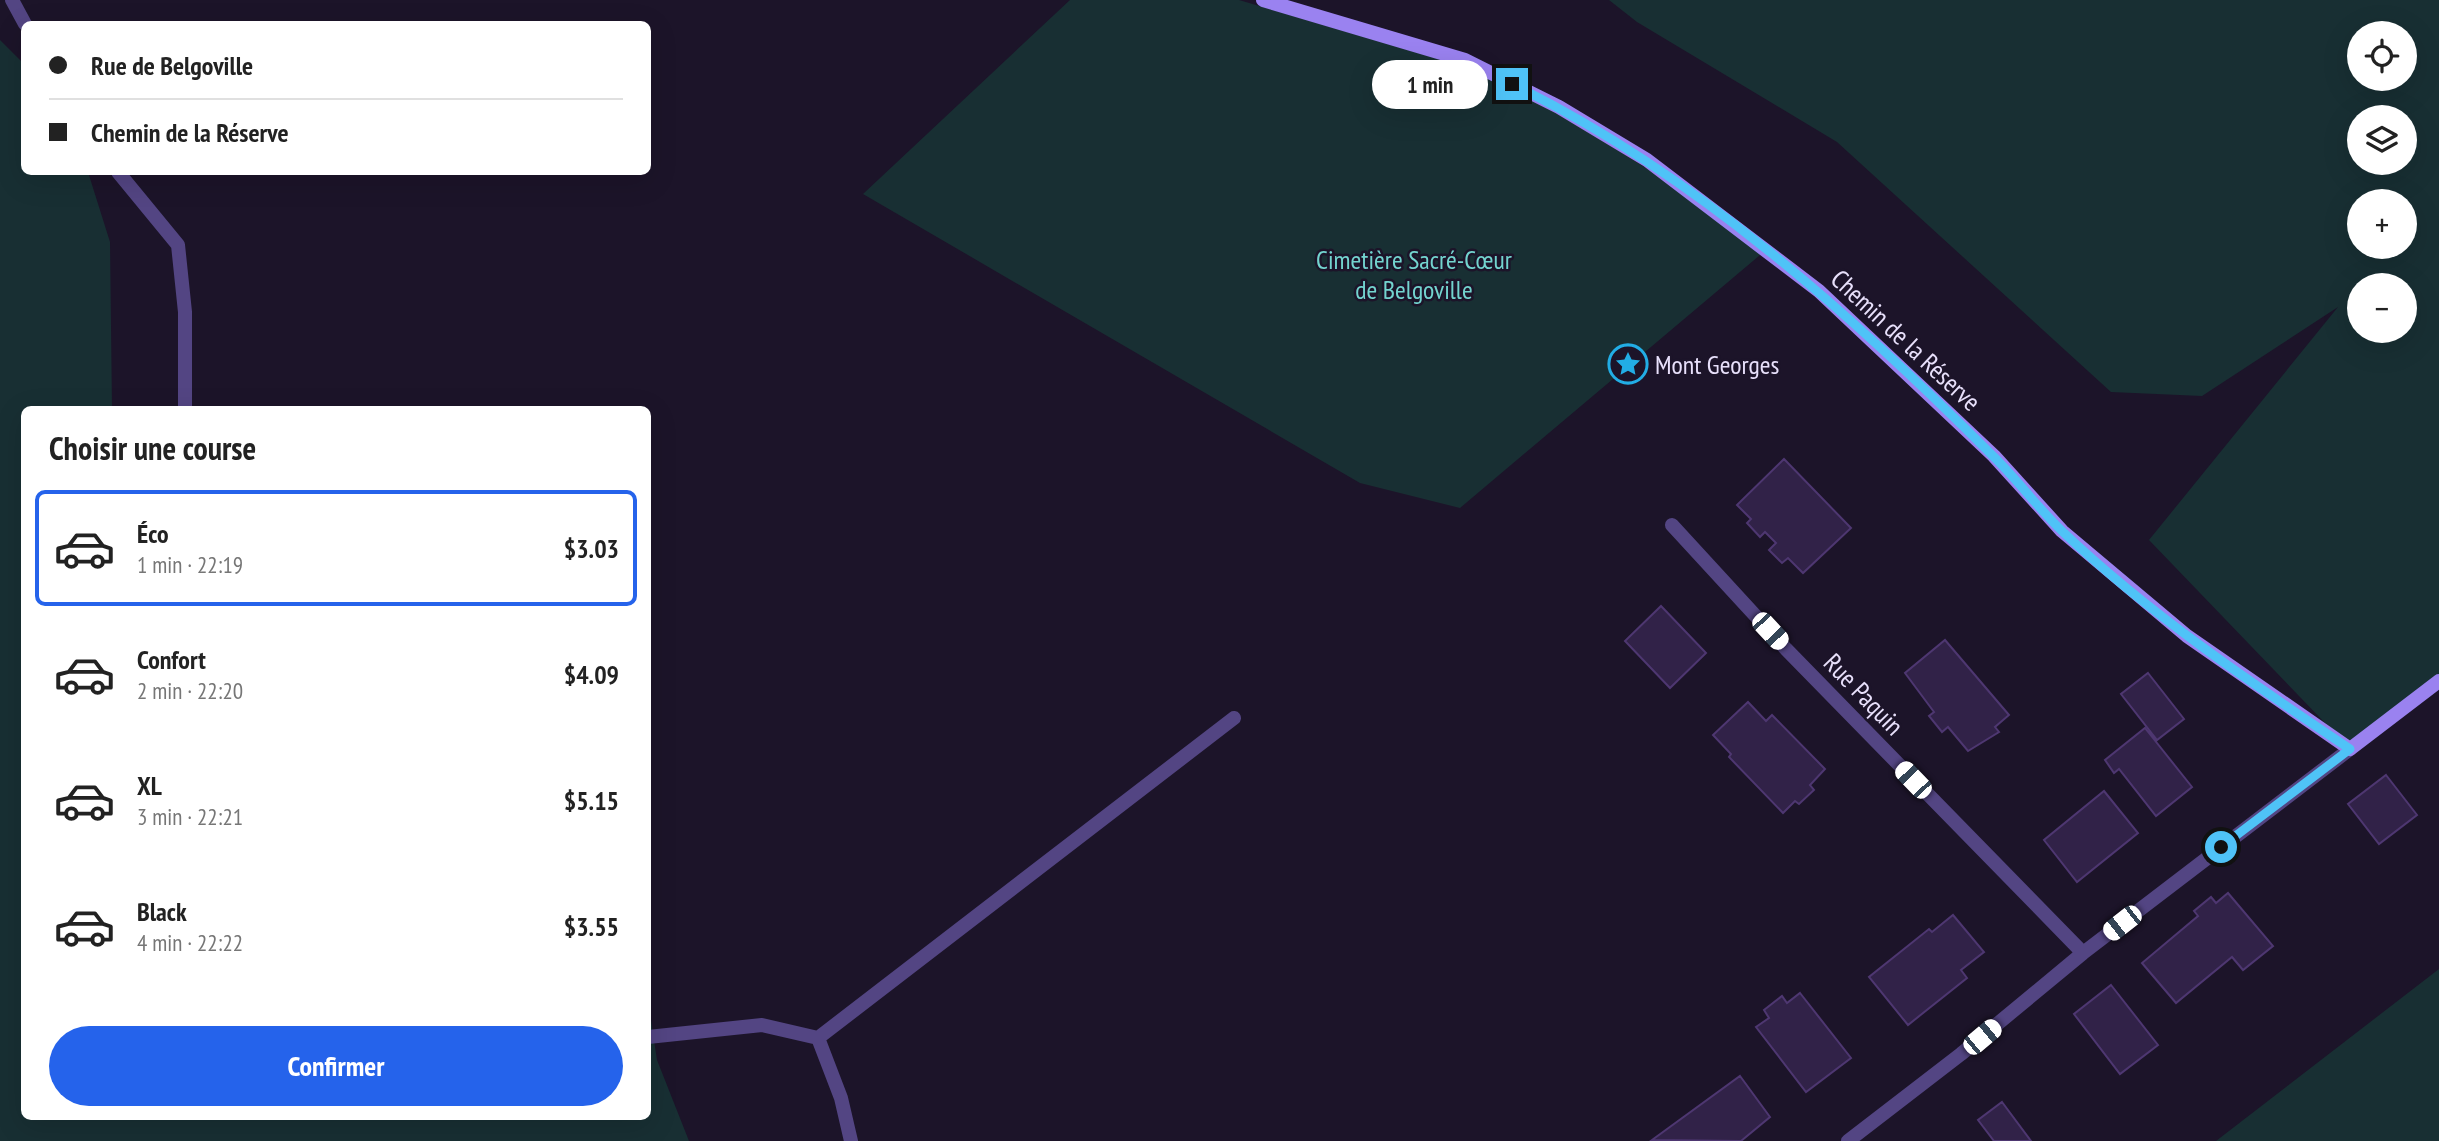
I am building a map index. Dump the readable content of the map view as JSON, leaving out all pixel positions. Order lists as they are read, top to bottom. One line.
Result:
{"streets":{"street":["Chemin de la Réserve","Rue Paquin"]},"parks":["Cimetière Sacré-Cœur de Belgoville"],"places":{"place":["Mont Georges"]},"page":{"map_buttons":["+","−"],"banner":["Rue de Belgoville","Chemin de la Réserve"],"bubble":"1 min","heading":"Choisir une course","list":[{"name":"Éco","note":"1 min · 22:19","value":"$3.03"},{"name":"Confort","note":"2 min · 22:20","value":"$4.09"},{"name":"XL","note":"3 min · 22:21","value":"$5.15"},{"name":"Black","note":"4 min · 22:22","value":"$3.55"}],"buttons":"Confirmer"}}
